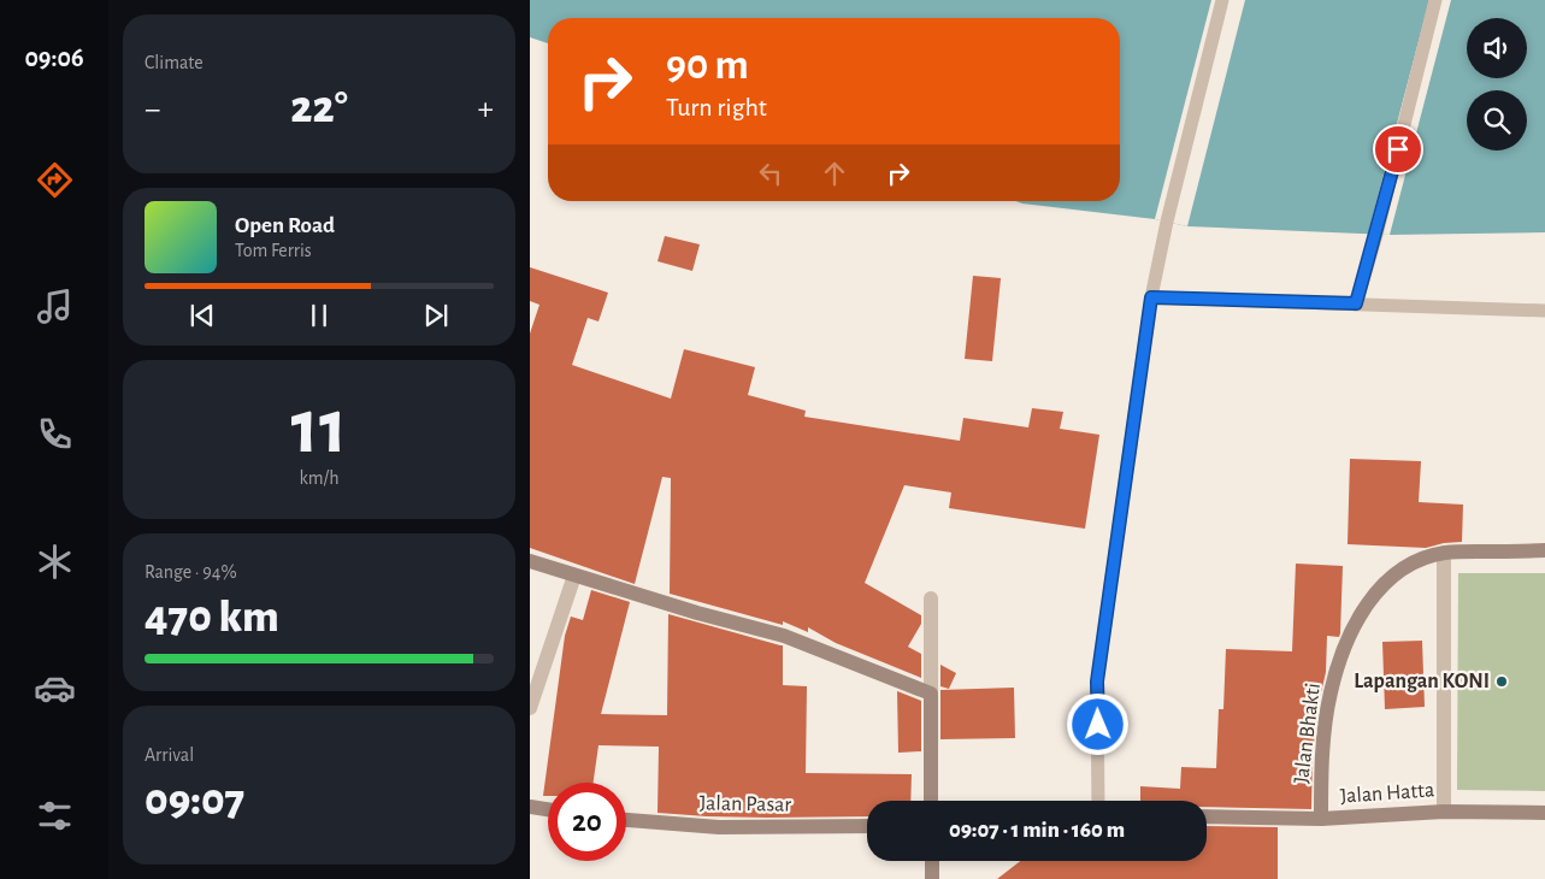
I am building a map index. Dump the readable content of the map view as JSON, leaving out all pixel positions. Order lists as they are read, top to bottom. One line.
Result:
{"streets":{"street":["Jalan Bhakti","Jalan Hatta","Jalan Pasar"]},"crossings":[["Jalan Bhakti","Jalan Hatta"]],"places":["Lapangan KONI"],"page":{"tabs":"09:06","tile":["Climate",["11","km/h"],["Range · 94%","470 km"],["Arrival","09:07"]],"turn":["90 m","Turn right"],"heat":["−","22°","+"],"song":["Open Road","Tom Ferris"],"limit":"20","trip":"09:07 · 1 min · 160 m"}}
